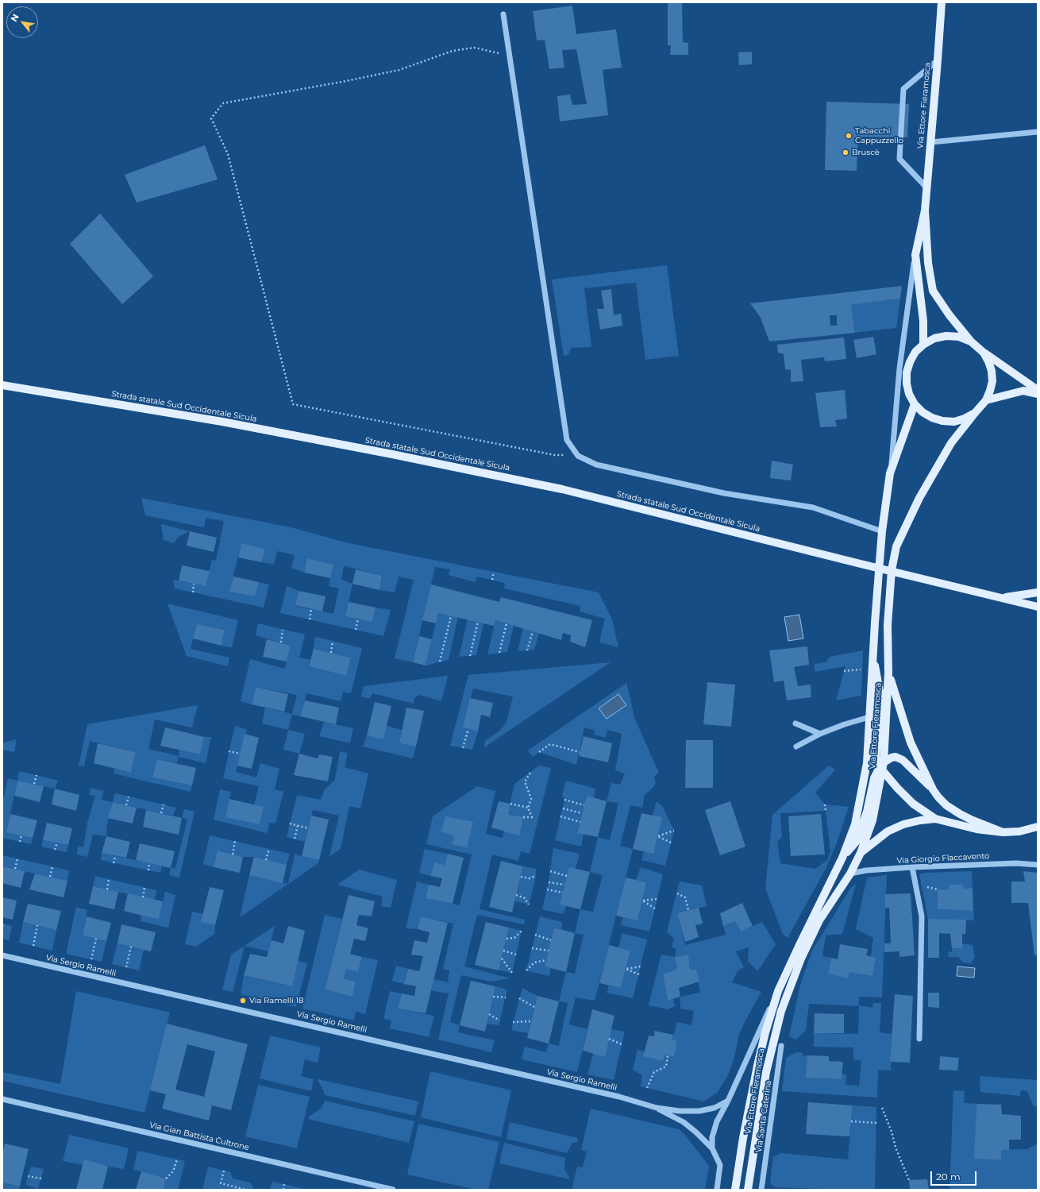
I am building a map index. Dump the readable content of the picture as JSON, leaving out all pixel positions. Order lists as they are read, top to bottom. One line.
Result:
{"streets":{"main road":["Via Ettore Fieramosca","Strada statale Sud Occidentale Sicula"],"street":["Via Giorgio Flaccavento","Via Sergio Ramelli","Via Santa Caterina","Via Gian Battista Cultrone"]},"crossings":[["Via Ettore Fieramosca","Via Giorgio Flaccavento"]],"places":["Tabacchi Cappuzzello","Bruscè","Via Ramelli 18"],"scale_bar":"20 m","north":"top left"}
